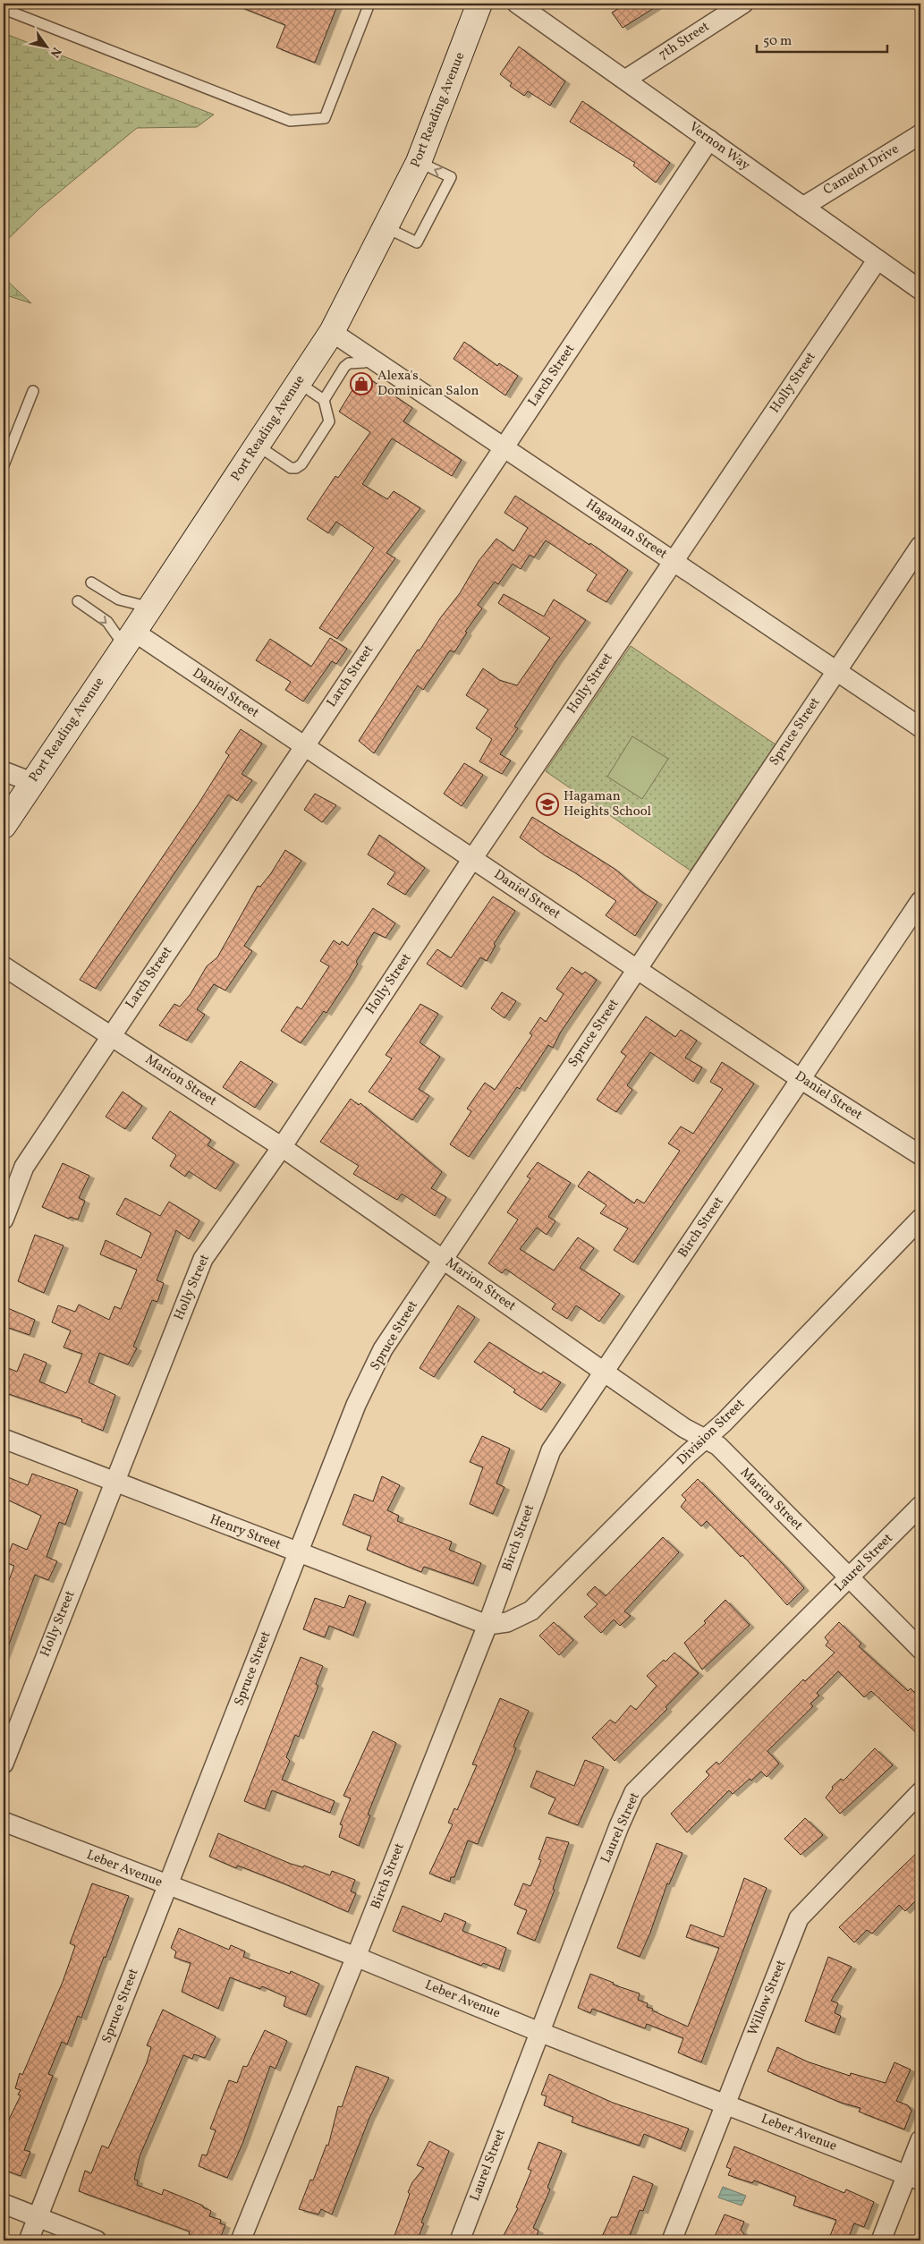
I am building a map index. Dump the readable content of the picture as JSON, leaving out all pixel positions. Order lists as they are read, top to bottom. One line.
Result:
{"streets":{"street":["7th Street","Port Reading Avenue","Vernon Way","Camelot Drive","Larch Street","Holly Street","Hagaman Street","Daniel Street","Spruce Street","Marion Street","Birch Street","Division Street","Henry Street","Laurel Street","Leber Avenue","Willow Street"]},"crossings":[["7th Street","Vernon Way"],["Port Reading Avenue","Hagaman Street"],["Port Reading Avenue","Daniel Street"],["Vernon Way","Camelot Drive"],["Vernon Way","Larch Street"],["Vernon Way","Holly Street"],["Larch Street","Hagaman Street"],["Larch Street","Daniel Street"],["Larch Street","Marion Street"],["Holly Street","Hagaman Street"],["Holly Street","Daniel Street"],["Holly Street","Marion Street"],["Holly Street","Henry Street"],["Hagaman Street","Spruce Street"],["Daniel Street","Spruce Street"],["Daniel Street","Birch Street"],["Spruce Street","Marion Street"],["Spruce Street","Henry Street"],["Spruce Street","Leber Avenue"],["Marion Street","Birch Street"],["Marion Street","Division Street"],["Marion Street","Laurel Street"],["Birch Street","Division Street"],["Birch Street","Henry Street"],["Birch Street","Leber Avenue"],["Division Street","Henry Street"],["Laurel Street","Leber Avenue"],["Leber Avenue","Willow Street"]],"places":{"shop":["Alexa's Dominican Salon"],"school or university":["Hagaman Heights School"]},"scale_bar":"50 m","north":"bottom right"}
